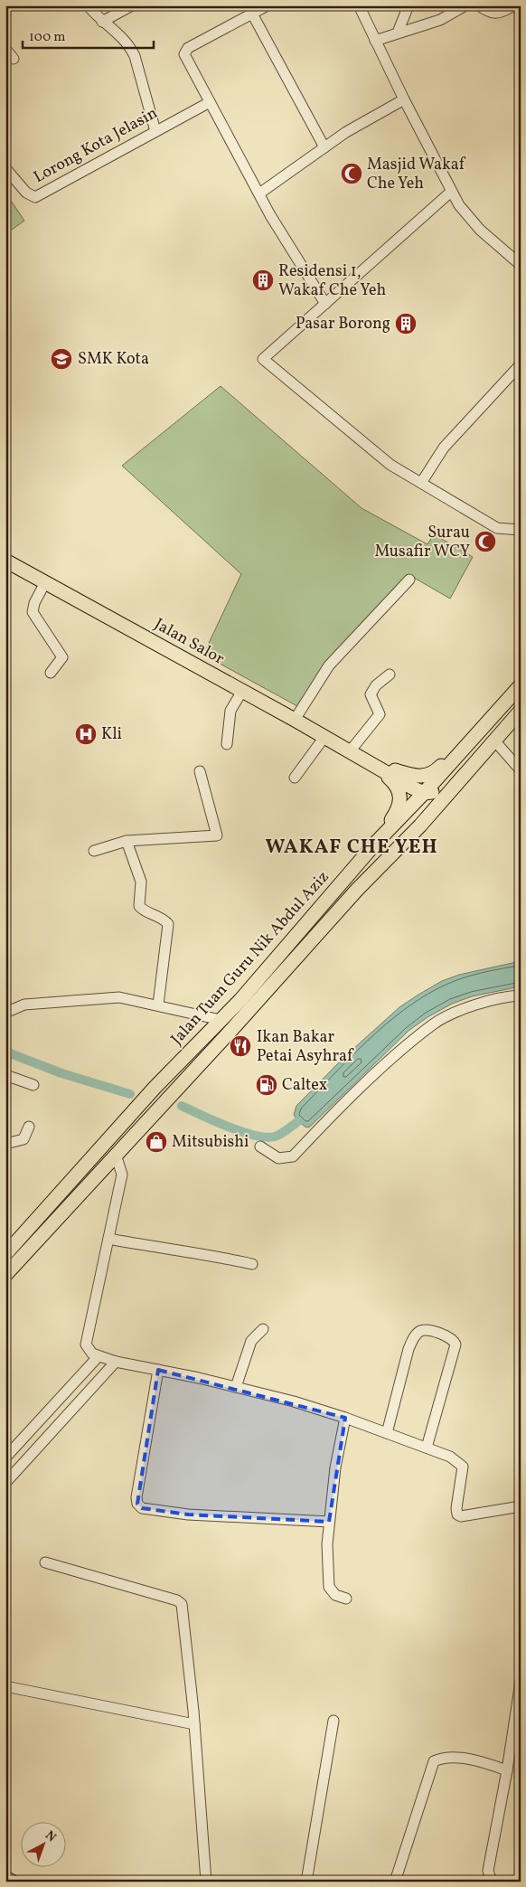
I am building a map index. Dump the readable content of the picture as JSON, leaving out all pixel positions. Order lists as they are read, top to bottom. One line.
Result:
{"streets":{"main road":["Jalan Salor","Jalan Tuan Guru Nik Abdul Aziz"],"street":["Lorong Kota Jelasin"]},"crossings":[["Jalan Salor","Jalan Tuan Guru Nik Abdul Aziz"]],"districts":["WAKAF CHE YEH"],"places":{"mosque":["Masjid Wakaf Che Yeh","Surau Musafir WCY"],"building":["Residensi 1, Wakaf Che Yeh","Pasar Borong"],"school or university":["SMK Kota"],"hospital":["Kli"],"restaurant":["Ikan Bakar Petai Asyhraf"],"fuel station":["Caltex"],"shop":["Mitsubishi"]},"scale_bar":"100 m","north":"top right"}
